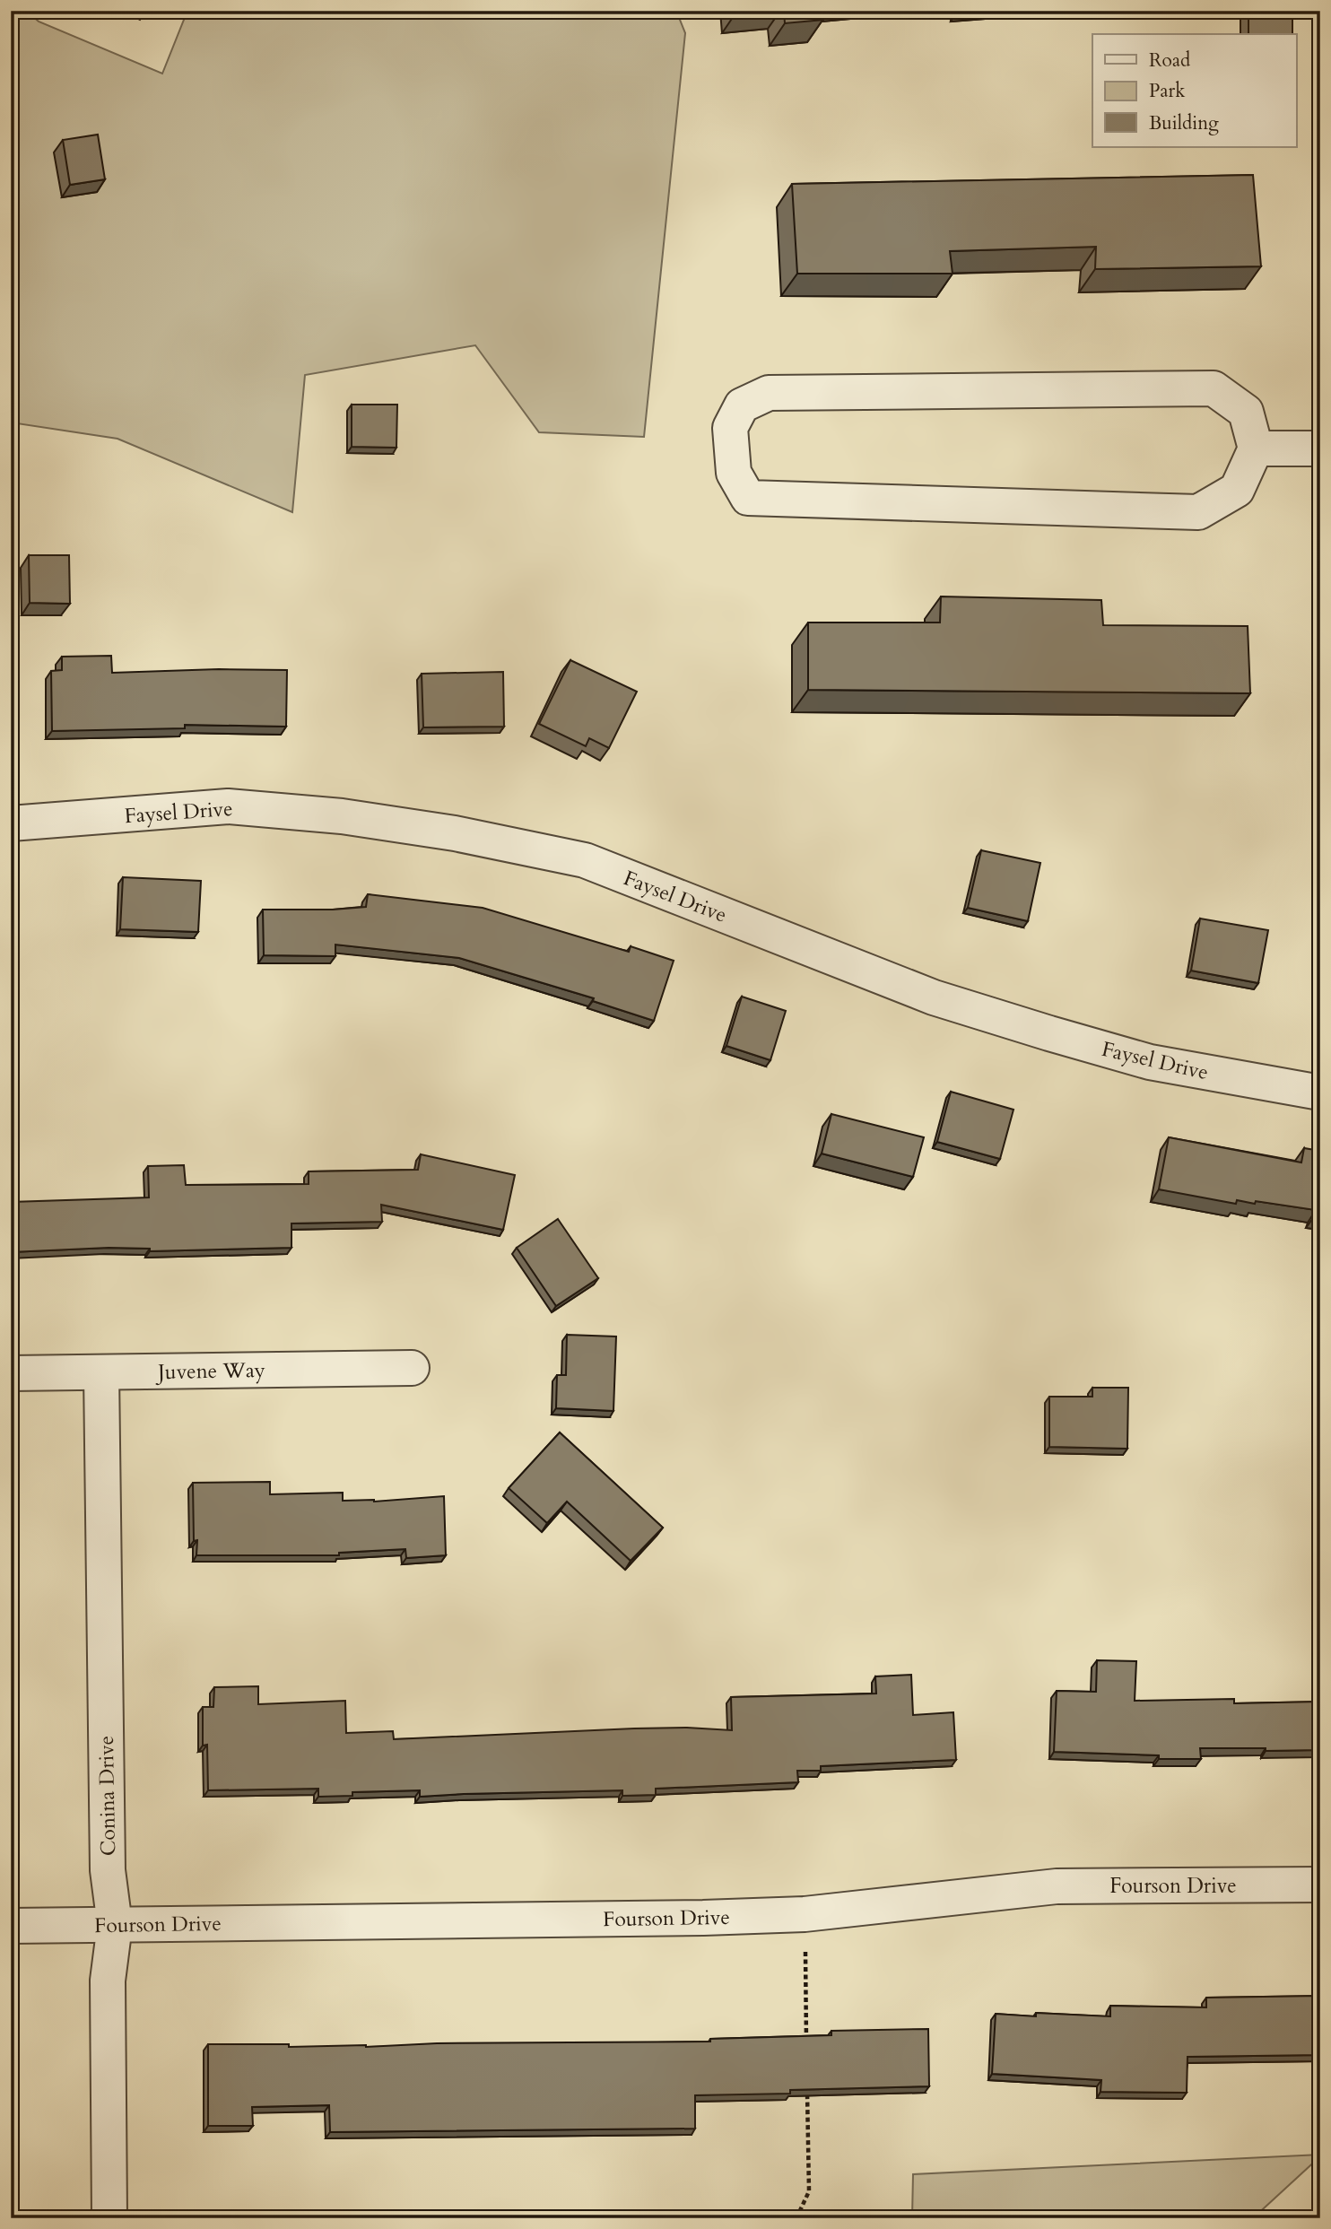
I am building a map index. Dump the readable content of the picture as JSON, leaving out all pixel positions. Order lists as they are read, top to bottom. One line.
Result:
{"streets":{"street":["Faysel Drive","Juvene Way","Conina Drive","Fourson Drive"]},"crossings":[["Juvene Way","Conina Drive"],["Conina Drive","Fourson Drive"]],"legend":["Road","Park","Building"]}
